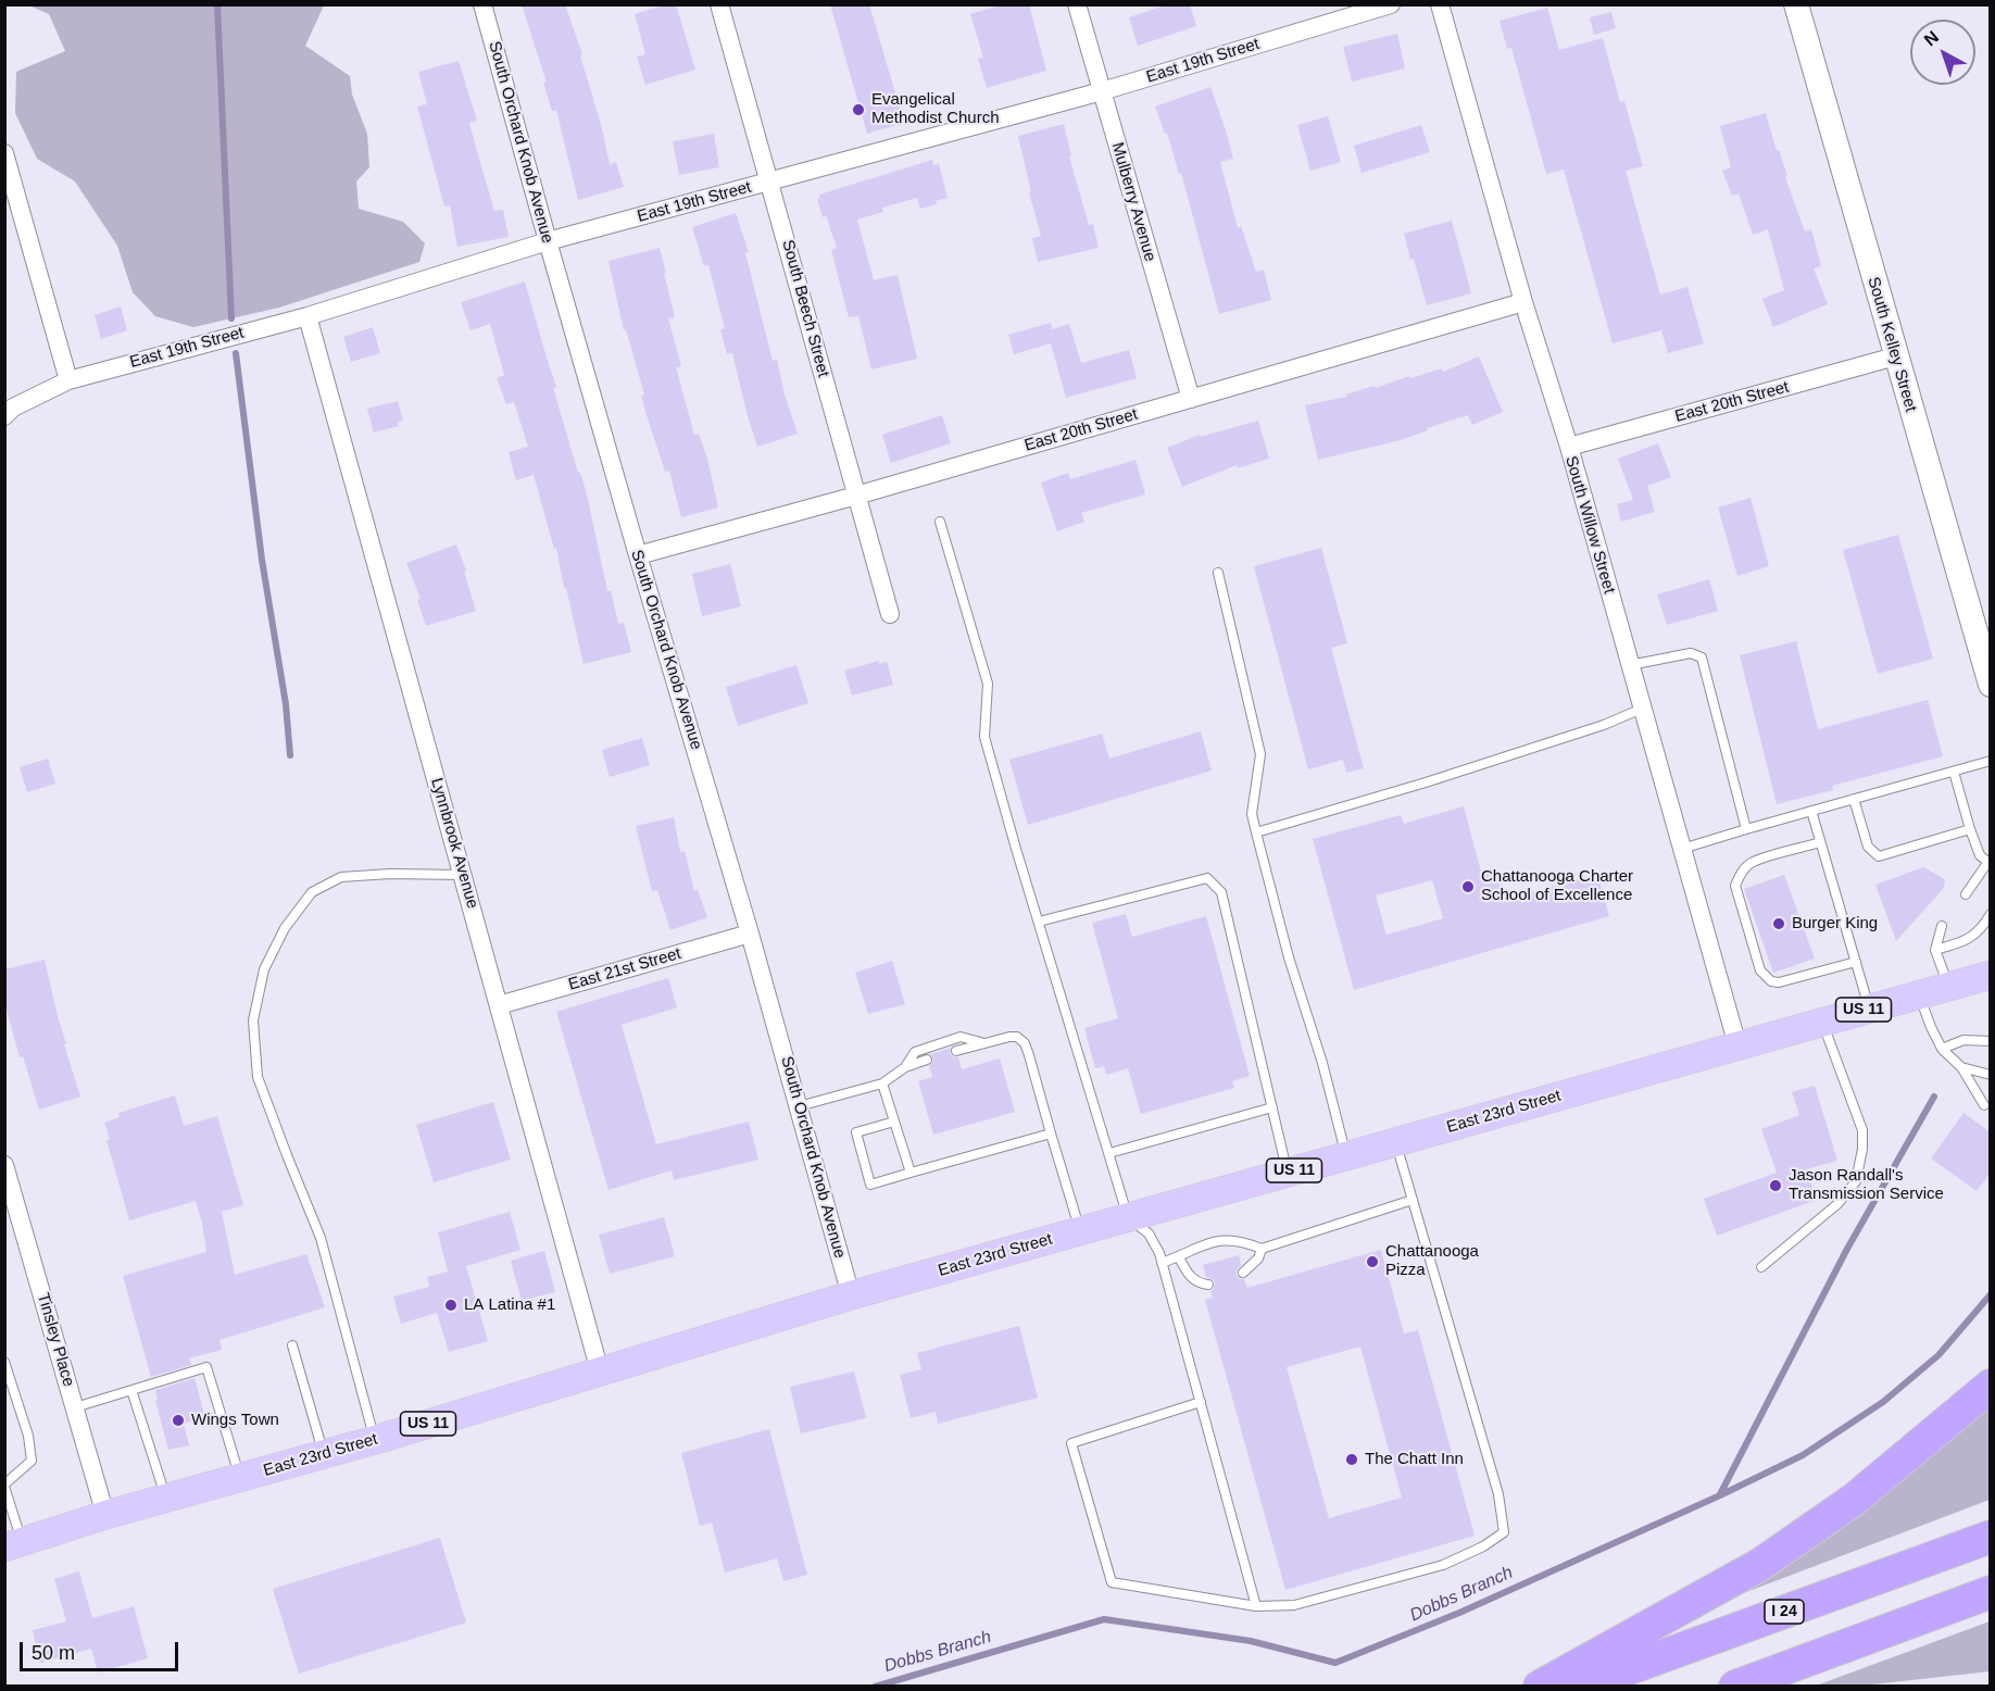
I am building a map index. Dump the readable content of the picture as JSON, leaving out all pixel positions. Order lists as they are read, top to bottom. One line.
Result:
{"streets":{"highway":["I 24"],"main road":["South Kelley Street","US 11","East 23rd Street"],"street":["East 19th Street","South Orchard Knob Avenue","Mulberry Avenue","South Beech Street","East 20th Street","South Willow Street","Lynnbrook Avenue","East 21st Street","Tinsley Place"]},"crossings":[["East 19th Street","South Orchard Knob Avenue"],["East 19th Street","Mulberry Avenue"],["East 19th Street","South Beech Street"],["East 19th Street","Lynnbrook Avenue"],["South Orchard Knob Avenue","East 20th Street"],["South Orchard Knob Avenue","East 21st Street"],["South Orchard Knob Avenue","East 23rd Street"],["Mulberry Avenue","East 20th Street"],["South Beech Street","East 20th Street"],["South Kelley Street","East 20th Street"],["East 20th Street","South Willow Street"],["South Willow Street","East 23rd Street"],["Lynnbrook Avenue","East 21st Street"],["Lynnbrook Avenue","East 23rd Street"],["East 23rd Street","Tinsley Place"]],"water":["Dobbs Branch"],"places":["Evangelical Methodist Church","Chattanooga Charter School of Excellence","Burger King","Jason Randall's Transmission Service","Chattanooga Pizza","LA Latina #1","Wings Town","The Chatt Inn"],"scale_bar":"50 m","north":"top left"}
